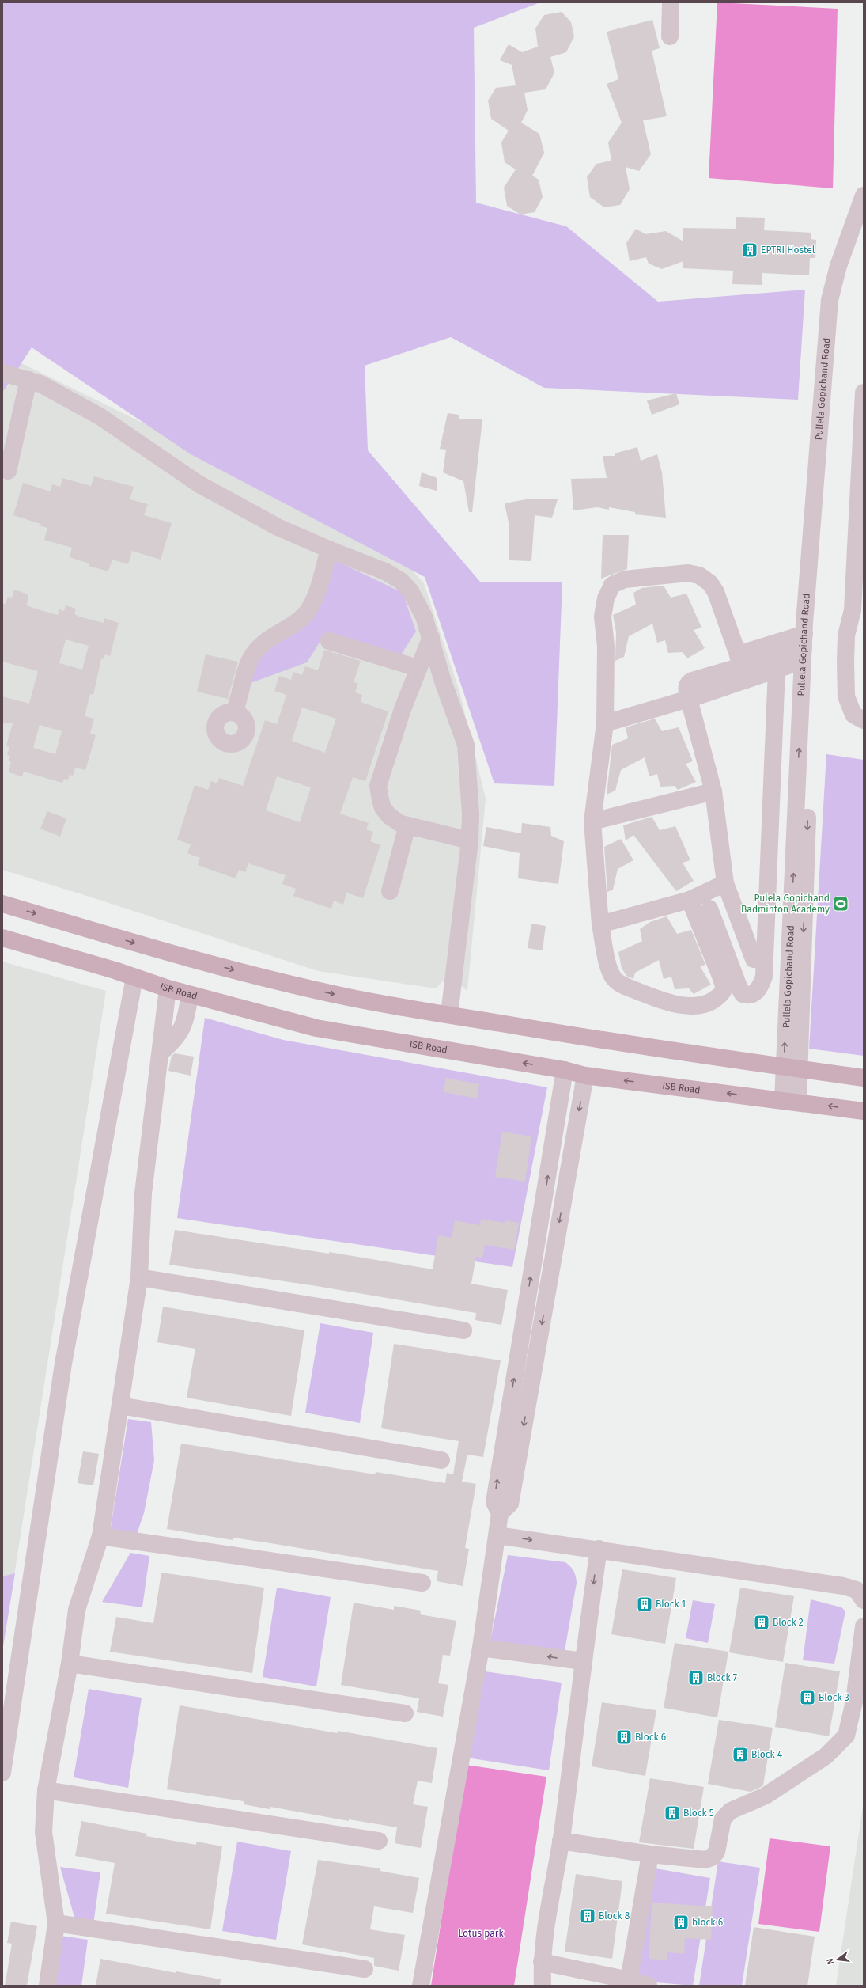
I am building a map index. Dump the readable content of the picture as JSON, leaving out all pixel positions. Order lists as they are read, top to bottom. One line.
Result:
{"streets":{"main road":["ISB Road"],"street":["Pullela Gopichand Road"]},"crossings":[["Pullela Gopichand Road","ISB Road"]],"parks":["Lotus park"],"places":{"building":["EPTRI Hostel","Block 1","Block 2","Block 7","Block 3","Block 6","Block 4","Block 5","Block 8","block 6"],"sports":["Pulela Gopichand Badminton Academy"]},"north":"left"}
